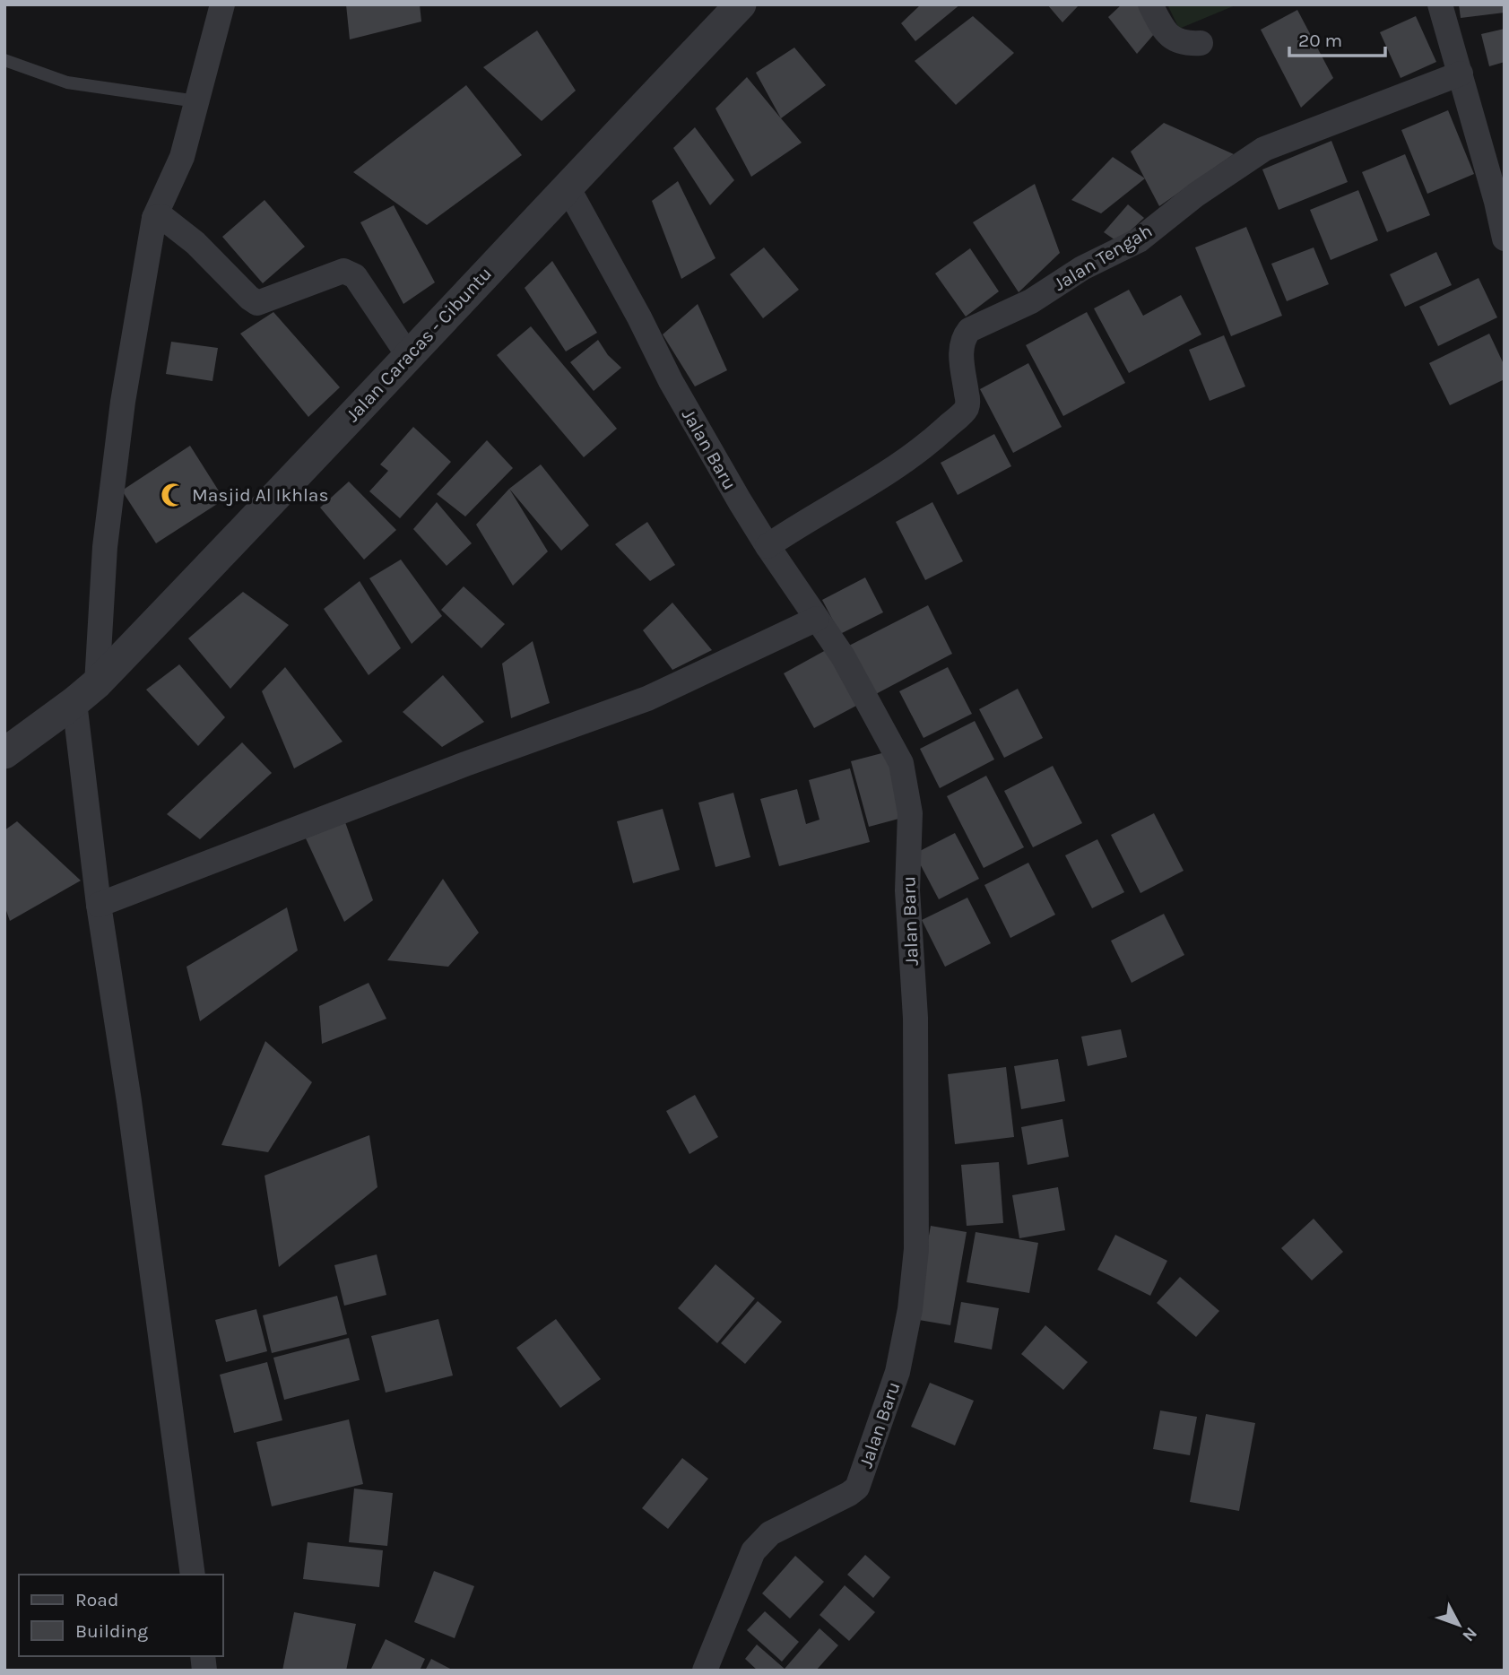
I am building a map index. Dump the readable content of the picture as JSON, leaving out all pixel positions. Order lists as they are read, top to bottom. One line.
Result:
{"streets":{"street":["Jalan Tengah","Jalan Caracas - Cibuntu","Jalan Baru"]},"crossings":[["Jalan Tengah","Jalan Baru"],["Jalan Caracas - Cibuntu","Jalan Baru"]],"places":{"mosque":["Masjid Al Ikhlas"]},"legend":["Road","Building"],"scale_bar":"20 m","north":"bottom right"}
